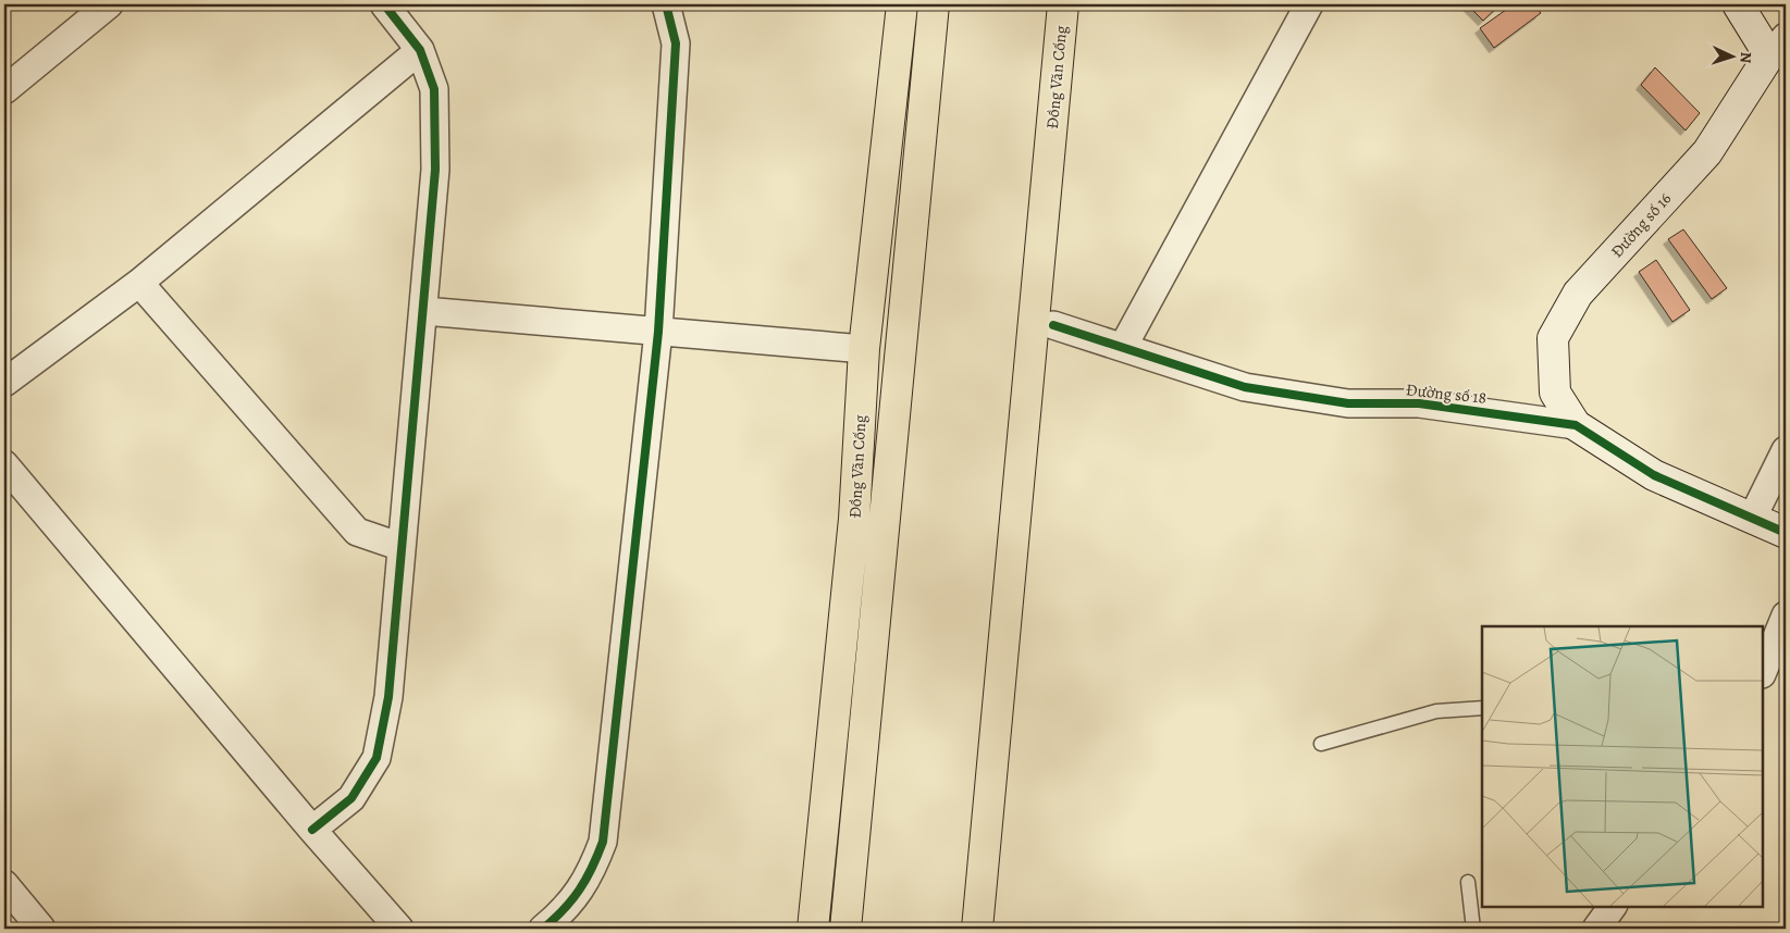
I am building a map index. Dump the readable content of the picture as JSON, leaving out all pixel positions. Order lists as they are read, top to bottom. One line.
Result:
{"streets":{"main road":["Đồng Văn Cống"],"street":["Đường số 16","Đường số 18"]},"crossings":[["Đồng Văn Cống","Đường số 18"],["Đường số 16","Đường số 18"]],"north":"right"}
